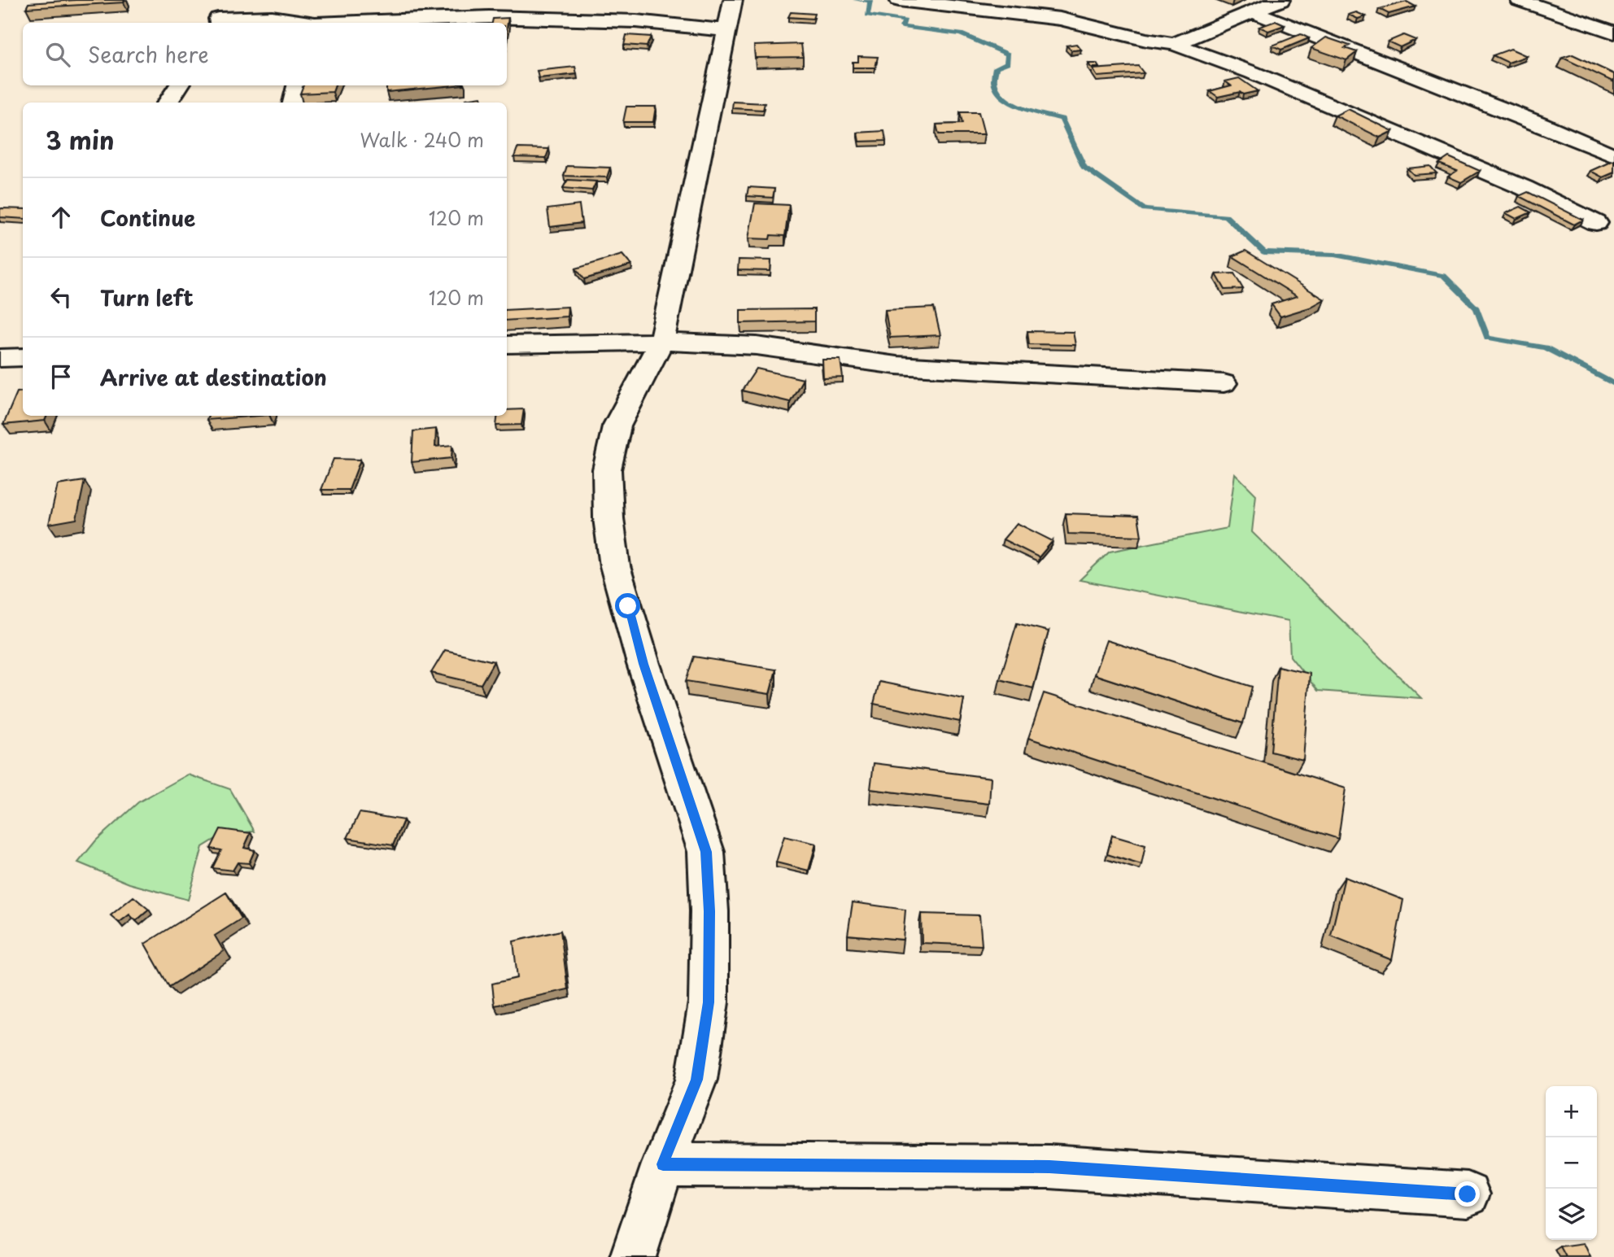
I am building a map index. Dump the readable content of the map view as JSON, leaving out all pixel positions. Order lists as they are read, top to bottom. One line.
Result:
{"page":{"search":"Search here","heading":["3 min","Walk · 240 m"],"list":[["Continue","120 m"],["Turn left","120 m"],"Arrive at destination"],"map_buttons":["+","−"]}}
